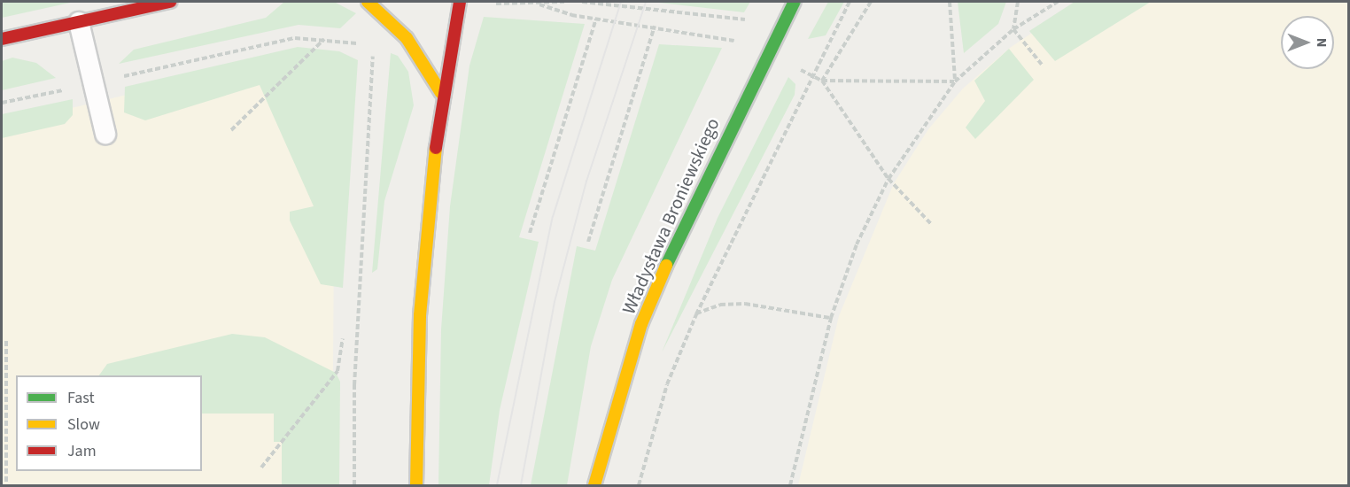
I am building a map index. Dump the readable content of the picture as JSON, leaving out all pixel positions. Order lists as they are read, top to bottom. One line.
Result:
{"streets":{"main road":["Władysława Broniewskiego"]},"legend":["Fast","Slow","Jam"],"north":"right"}
